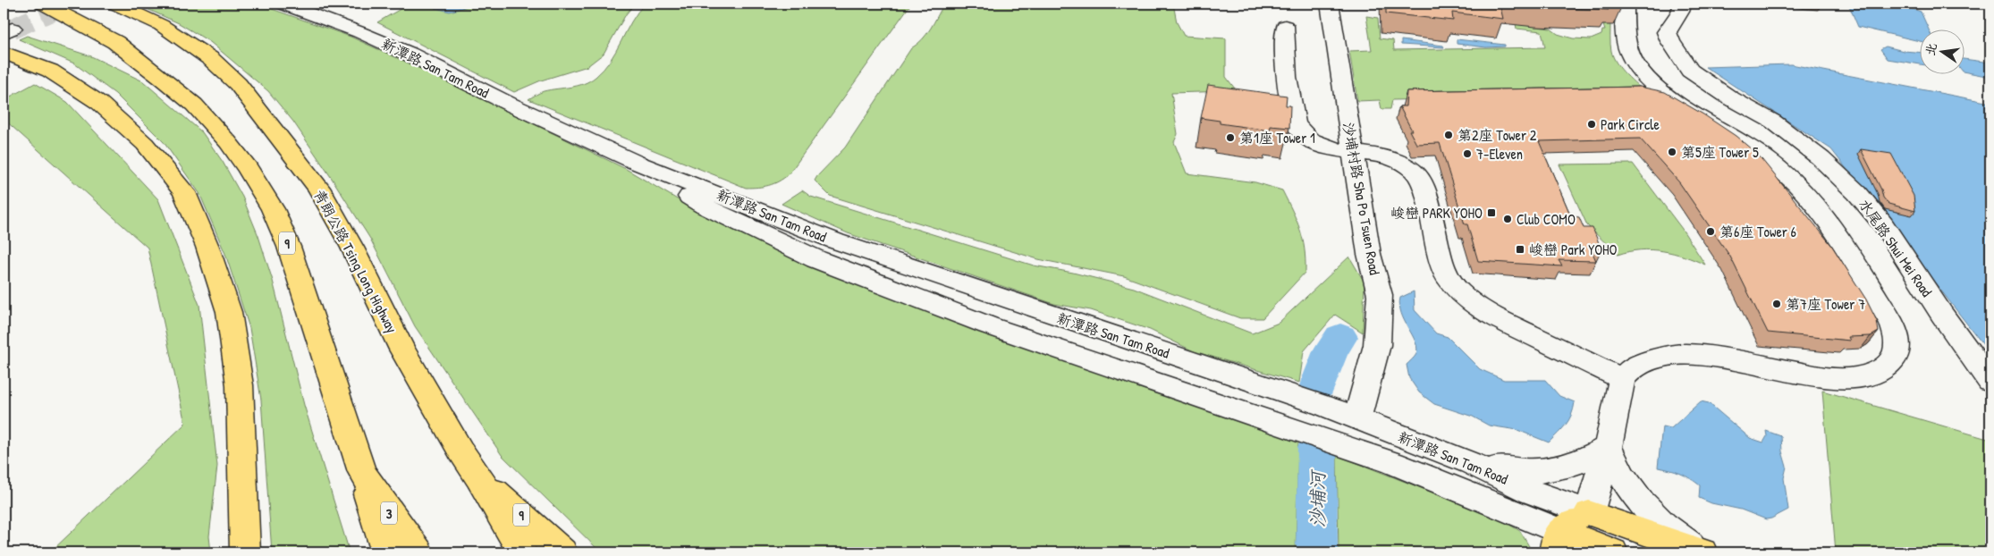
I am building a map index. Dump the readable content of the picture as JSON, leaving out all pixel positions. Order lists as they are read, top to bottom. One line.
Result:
{"streets":{"main road":["9","青朗公路 Tsing Long Highway","3"],"street":["新潭路 San Tam Road","沙埔村路 Sha Po Tsuen Road","水尾路 Shui Mei Road"]},"crossings":[["新潭路 San Tam Road","沙埔村路 Sha Po Tsuen Road"],["9","青朗公路 Tsing Long Highway"],["9","3"]],"water":["沙埔河"],"places":{"other":["Park Circle","第2座 Tower 2","第1座 Tower 1","第5座 Tower 5","7-Eleven","Club COMO","第6座 Tower 6","第7座 Tower 7"],"transit":["峻巒 PARK YOHO","峻巒 Park YOHO"]},"north":"left"}
